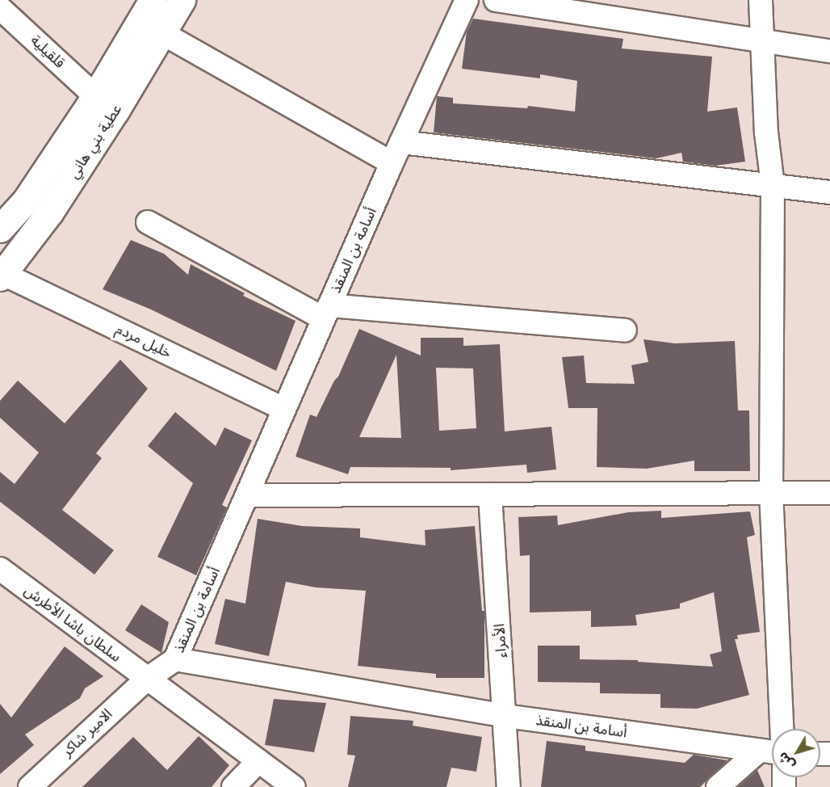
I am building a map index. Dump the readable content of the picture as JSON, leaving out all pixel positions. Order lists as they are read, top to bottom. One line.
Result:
{"streets":{"main road":["عطية بني هاني"],"street":["قلقيلية","أسامة بن المنقذ","خليل مردم","سلطان باشا الأطرش","الأمراء","الامير شاكر"]},"crossings":[["قلقيلية","عطية بني هاني"],["عطية بني هاني","خليل مردم"],["أسامة بن المنقذ","خليل مردم"],["أسامة بن المنقذ","الأمراء"],["أسامة بن المنقذ","الامير شاكر"],["سلطان باشا الأطرش","الامير شاكر"]],"north":"bottom left"}
